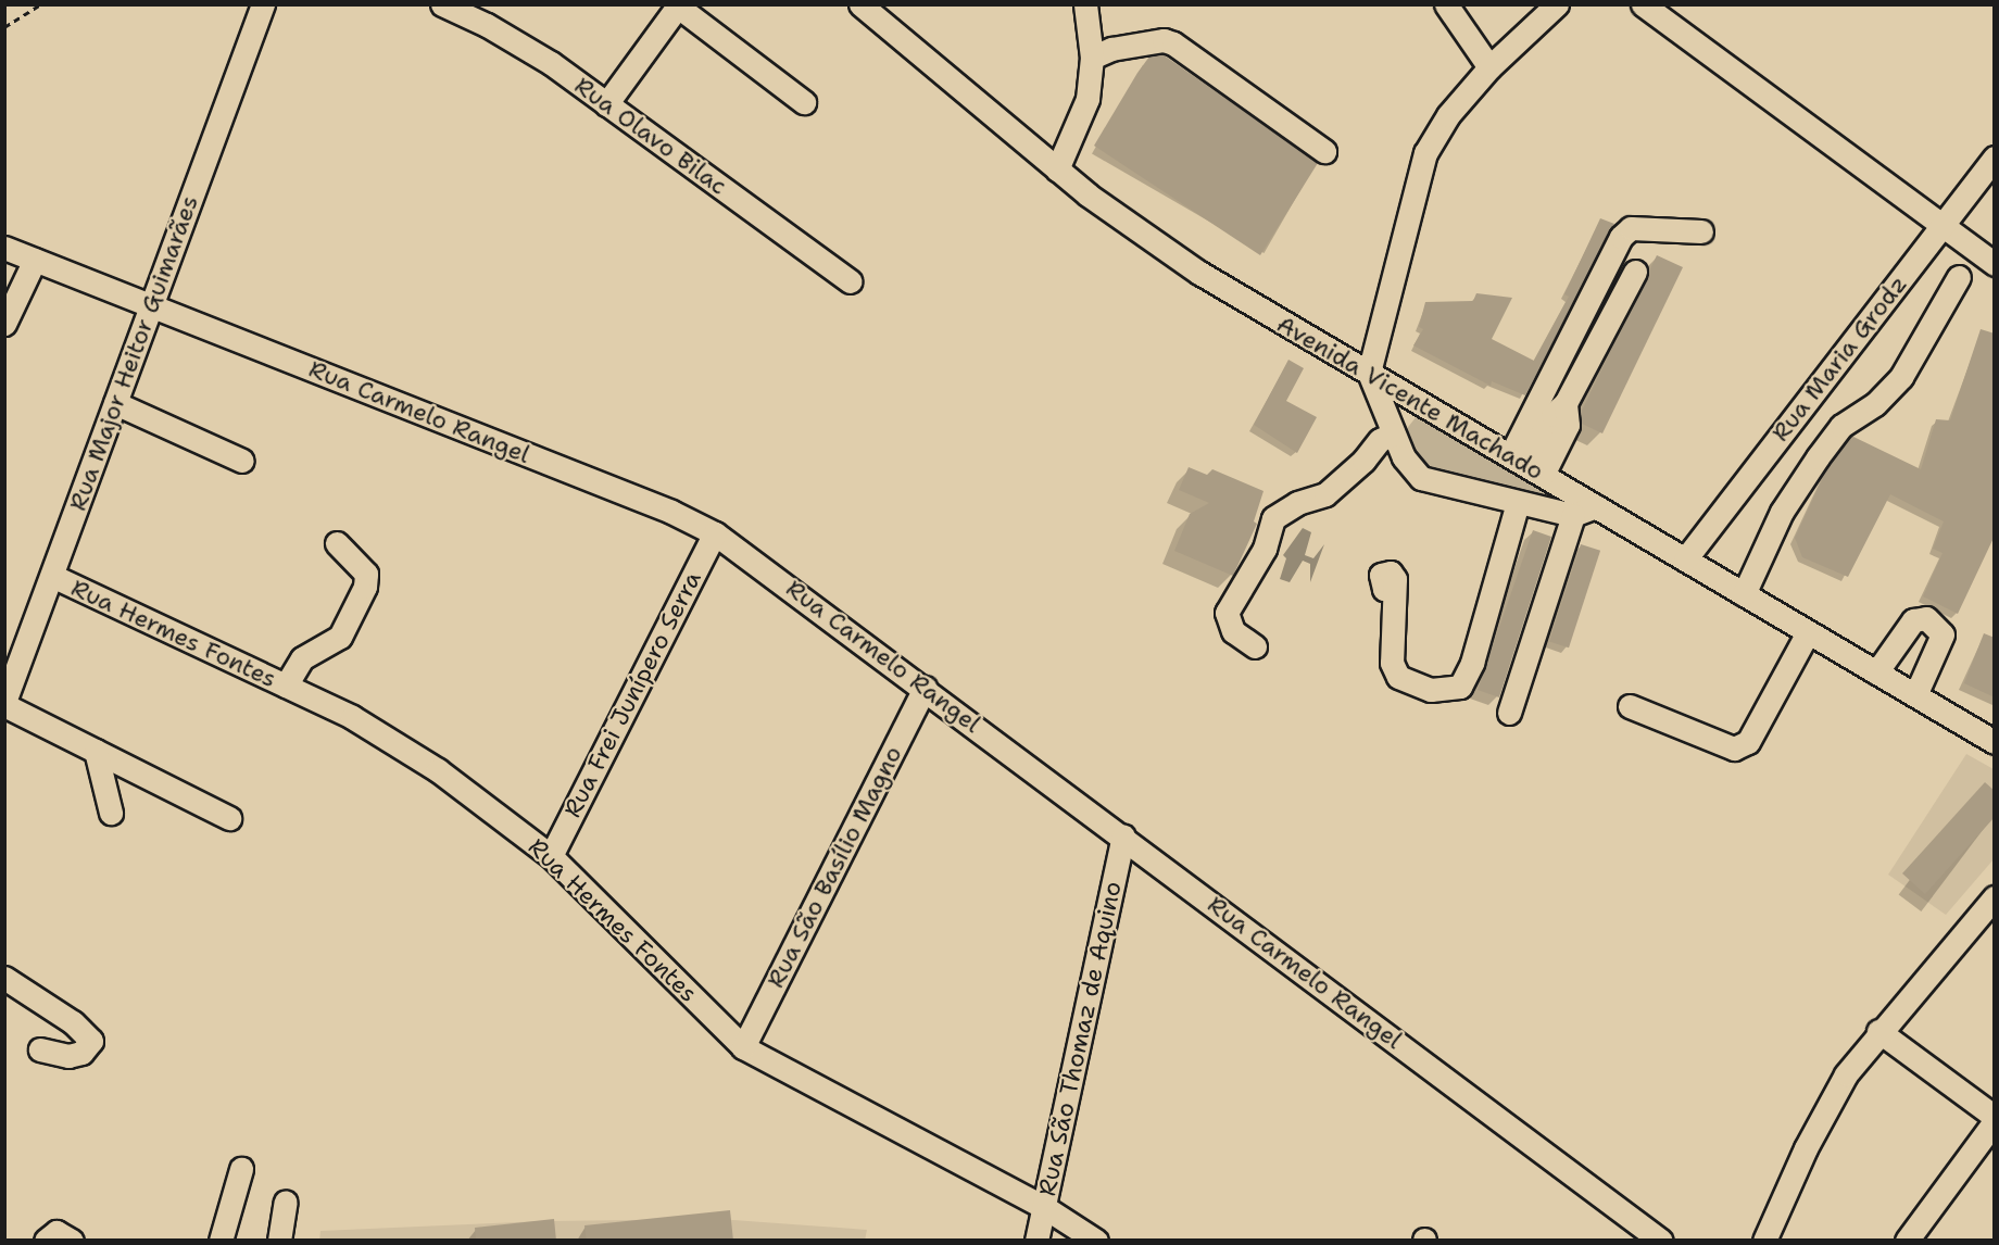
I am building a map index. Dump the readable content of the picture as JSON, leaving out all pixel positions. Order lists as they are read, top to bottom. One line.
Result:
{"streets":{"street":["Rua Olavo Bilac","Rua Major Heitor Guimarães","Rua Maria Grodz","Avenida Vicente Machado","Rua Carmelo Rangel","Rua Hermes Fontes","Rua Frei Junípero Serra","Rua São Basílio Magno","Rua São Thomaz de Aquino"]},"crossings":[["Rua Major Heitor Guimarães","Rua Carmelo Rangel"],["Rua Major Heitor Guimarães","Rua Hermes Fontes"],["Rua Maria Grodz","Avenida Vicente Machado"],["Rua Carmelo Rangel","Rua Frei Junípero Serra"],["Rua Carmelo Rangel","Rua São Basílio Magno"],["Rua Carmelo Rangel","Rua São Thomaz de Aquino"],["Rua Hermes Fontes","Rua Frei Junípero Serra"],["Rua Hermes Fontes","Rua São Basílio Magno"],["Rua Hermes Fontes","Rua São Thomaz de Aquino"]]}
